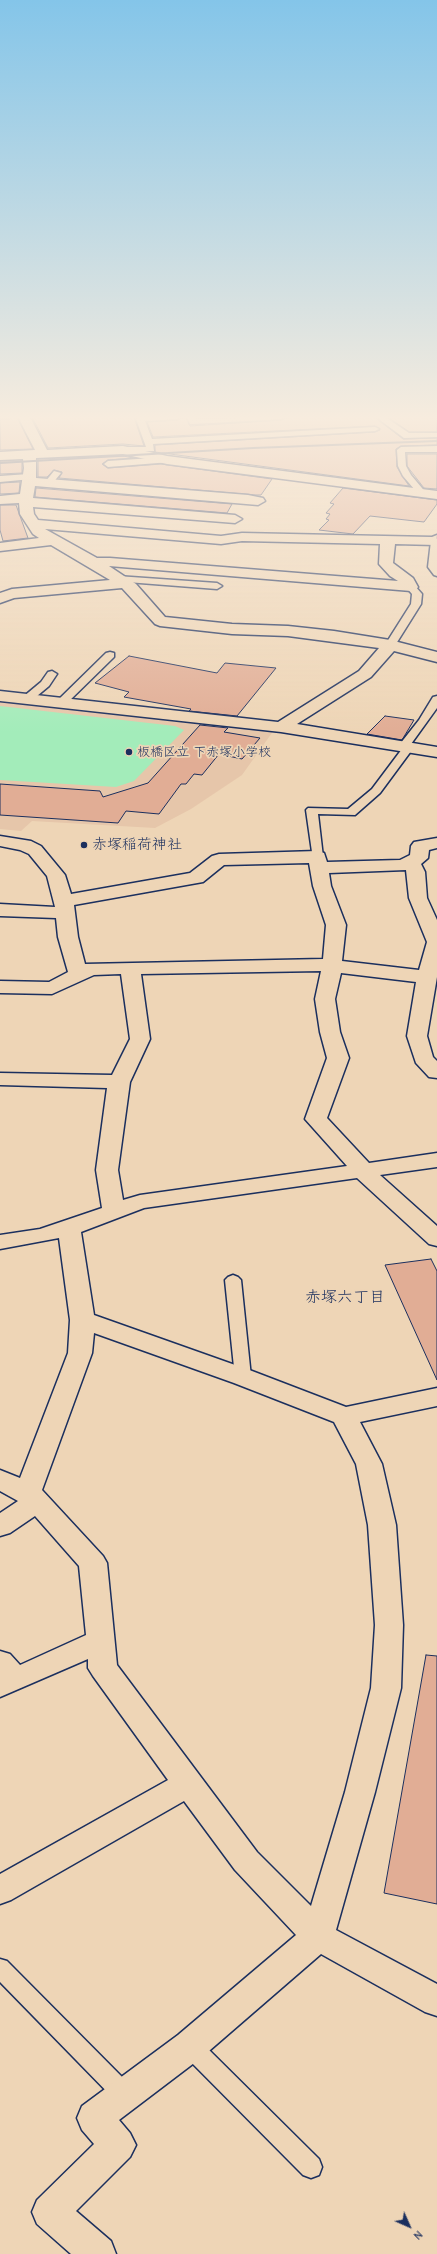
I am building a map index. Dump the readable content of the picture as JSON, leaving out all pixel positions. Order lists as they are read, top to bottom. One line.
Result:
{"districts":["赤塚六丁目"],"places":["板橋区立 下赤塚小学校","赤塚稲荷神社"],"north":"bottom right"}
